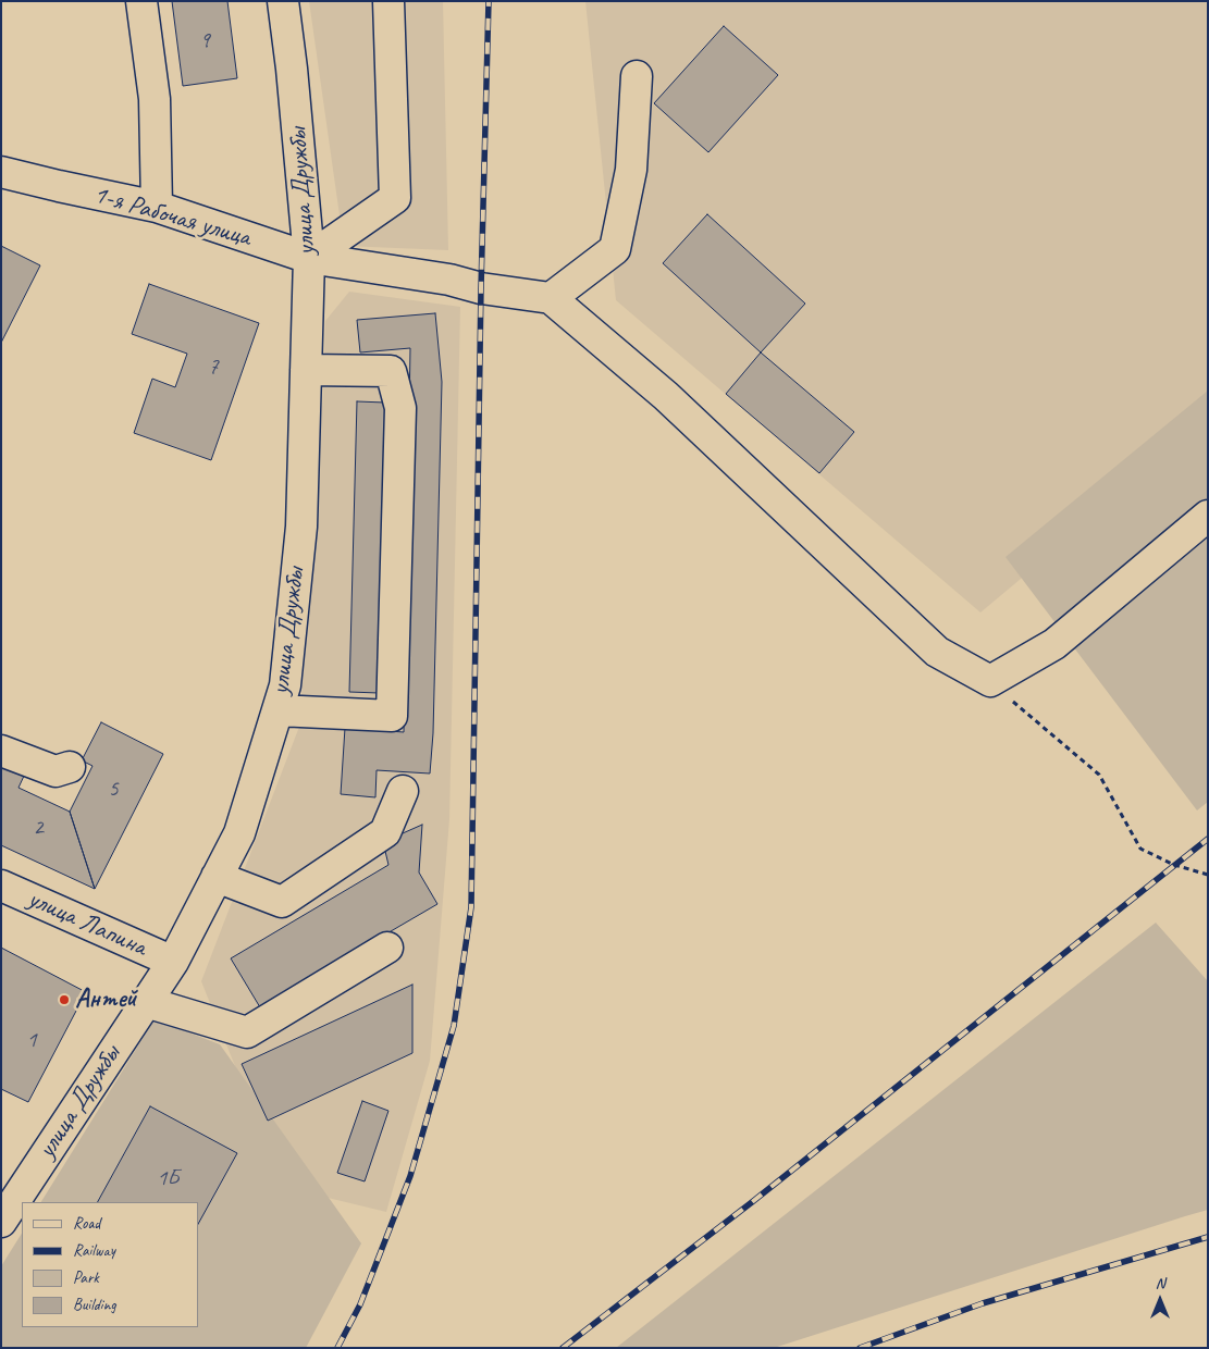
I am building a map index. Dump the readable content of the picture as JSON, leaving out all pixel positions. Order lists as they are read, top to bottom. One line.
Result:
{"streets":{"street":["улица Дружбы","1-я Рабочая улица","улица Лапина"]},"crossings":[["улица Дружбы","1-я Рабочая улица"],["улица Дружбы","улица Лапина"]],"places":["Антей"],"house_numbers":["9","7","5","2","1","1Б"],"legend":["Road","Railway","Park","Building"],"north":"top"}
